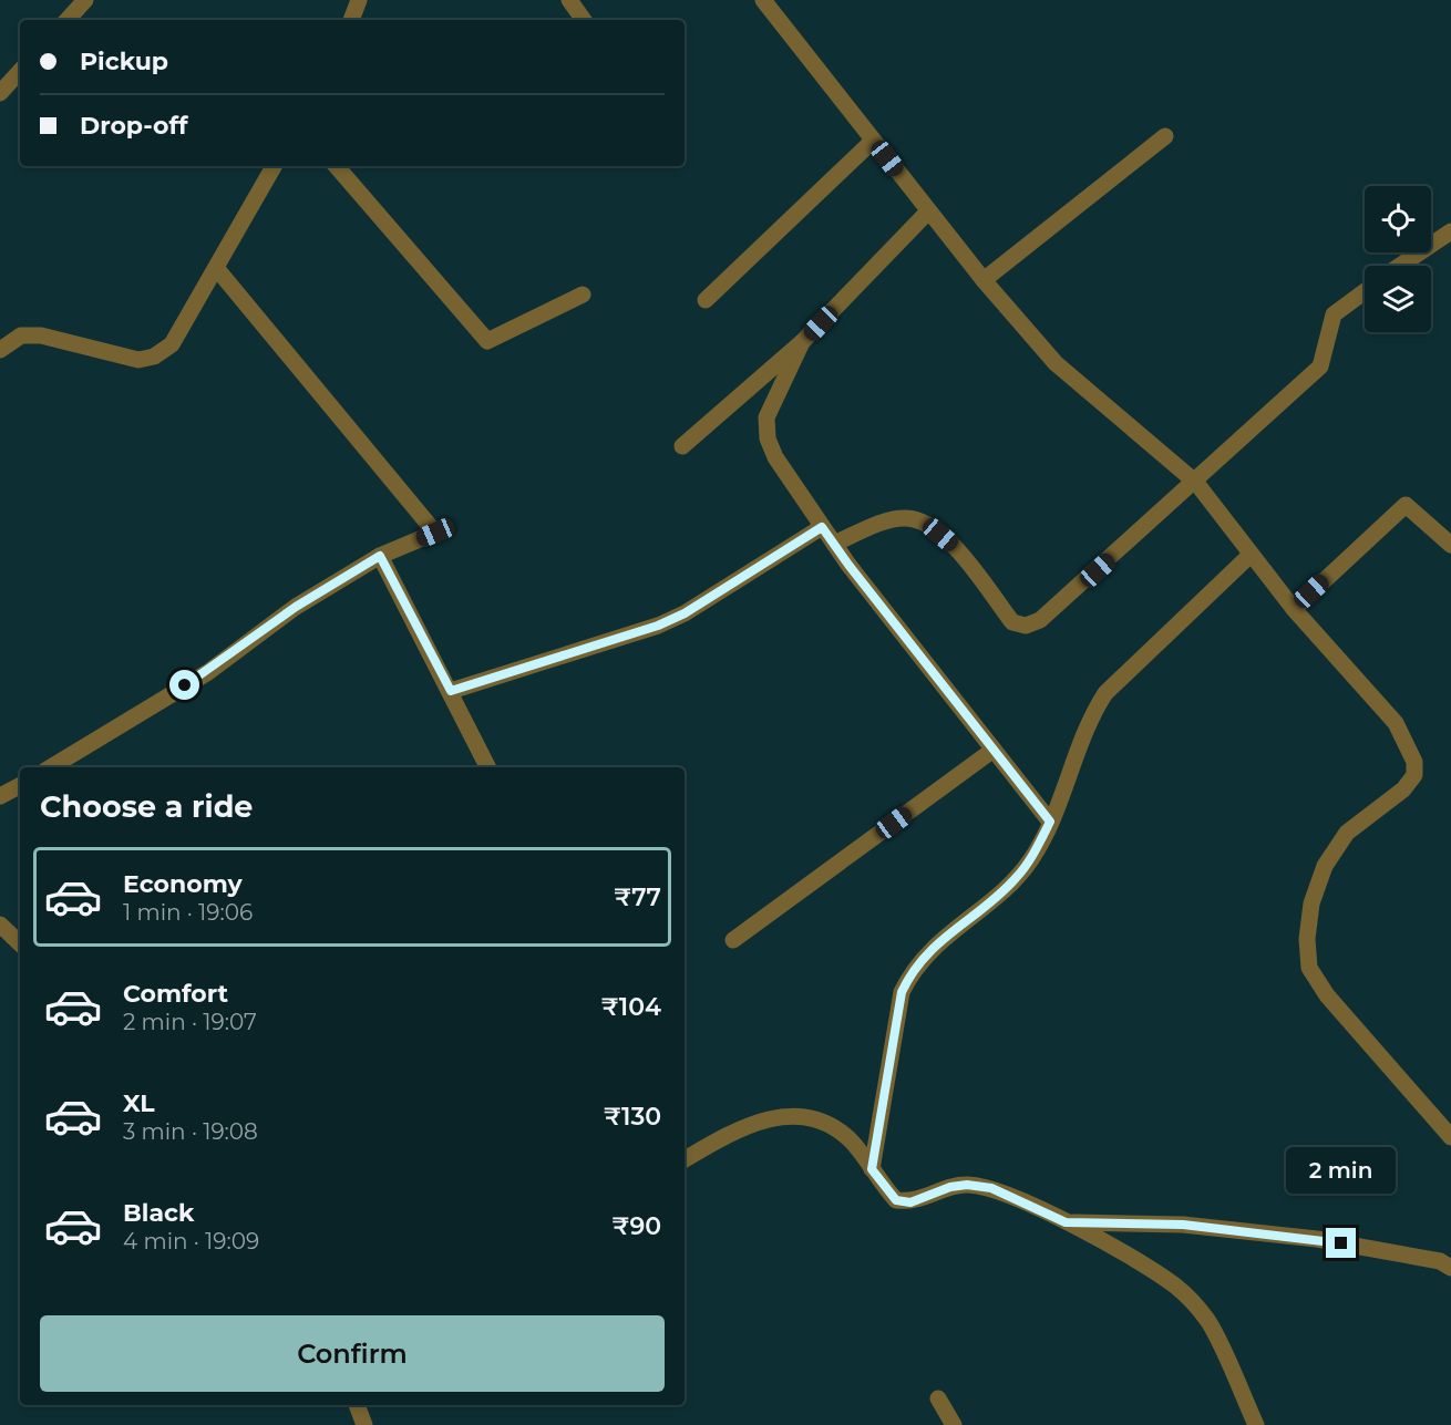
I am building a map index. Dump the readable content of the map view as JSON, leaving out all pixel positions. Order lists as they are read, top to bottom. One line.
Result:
{"page":{"banner":["Pickup","Drop-off"],"heading":"Choose a ride","list":[{"name":"Economy","note":"1 min · 19:06","value":"₹77"},{"name":"Comfort","note":"2 min · 19:07","value":"₹104"},{"name":"XL","note":"3 min · 19:08","value":"₹130"},{"name":"Black","note":"4 min · 19:09","value":"₹90"}],"bubble":"2 min","buttons":"Confirm"}}
